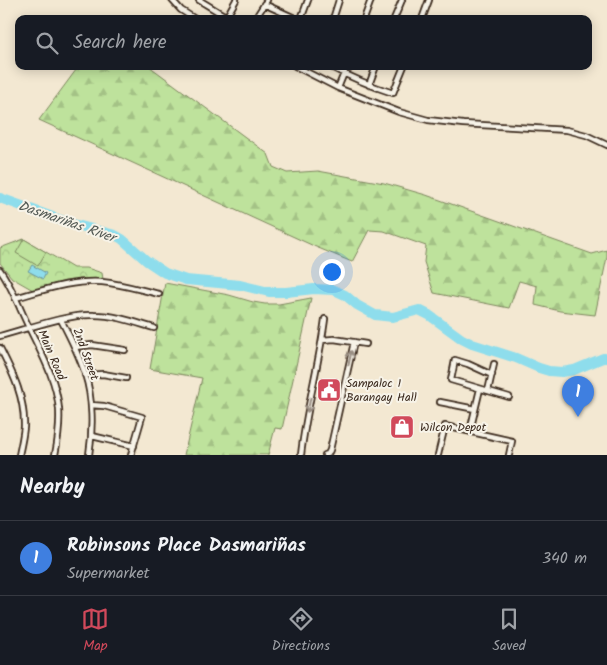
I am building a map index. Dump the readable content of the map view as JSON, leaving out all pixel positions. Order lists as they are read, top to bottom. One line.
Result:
{"streets":{"street":["2nd Street","Main Road"]},"water":["Dasmariñas River"],"places":{"public building":["Sampaloc 1 Barangay Hall"],"shop":["Wilcon Depot"]},"page":{"search":"Search here","pins":"1","heading":"Nearby","list":[{"mark":"1","name":"Robinsons Place Dasmariñas","note":"Supermarket","value":"340 m"}],"nav":["Map","Directions","Saved"]}}
